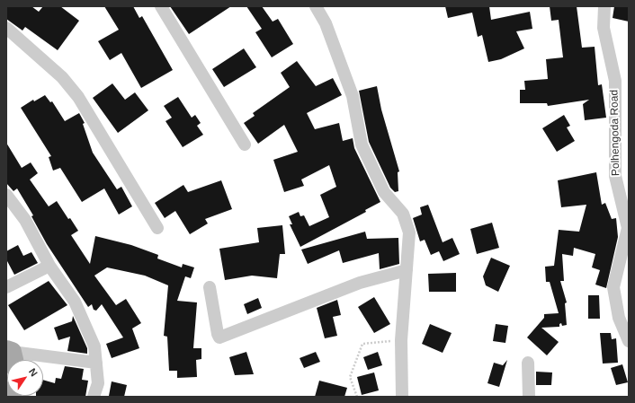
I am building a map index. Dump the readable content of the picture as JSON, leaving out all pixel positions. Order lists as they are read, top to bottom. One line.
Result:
{"streets":{"street":["Polhengoda Road"]},"north":"top right"}
